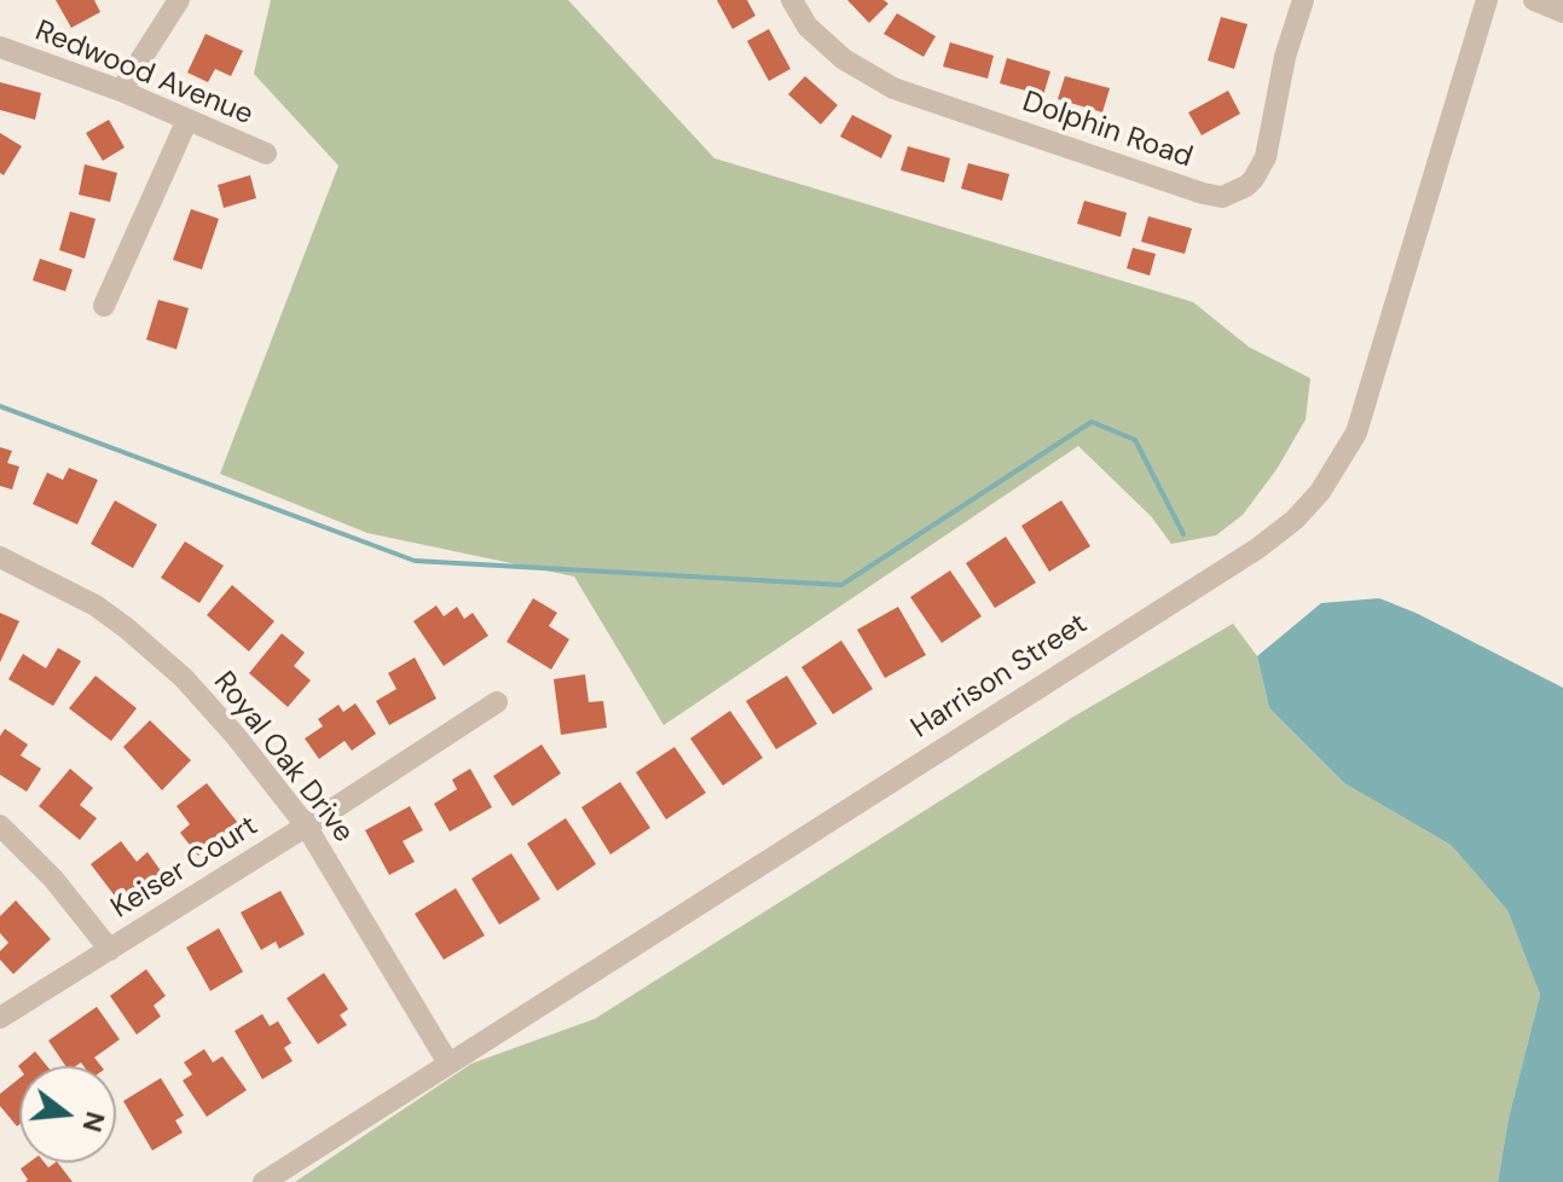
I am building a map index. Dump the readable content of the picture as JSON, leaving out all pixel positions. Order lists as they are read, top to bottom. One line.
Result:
{"streets":{"street":["Redwood Avenue","Dolphin Road","Harrison Street","Royal Oak Drive","Keiser Court"]},"crossings":[["Harrison Street","Royal Oak Drive"],["Royal Oak Drive","Keiser Court"]],"north":"right"}
